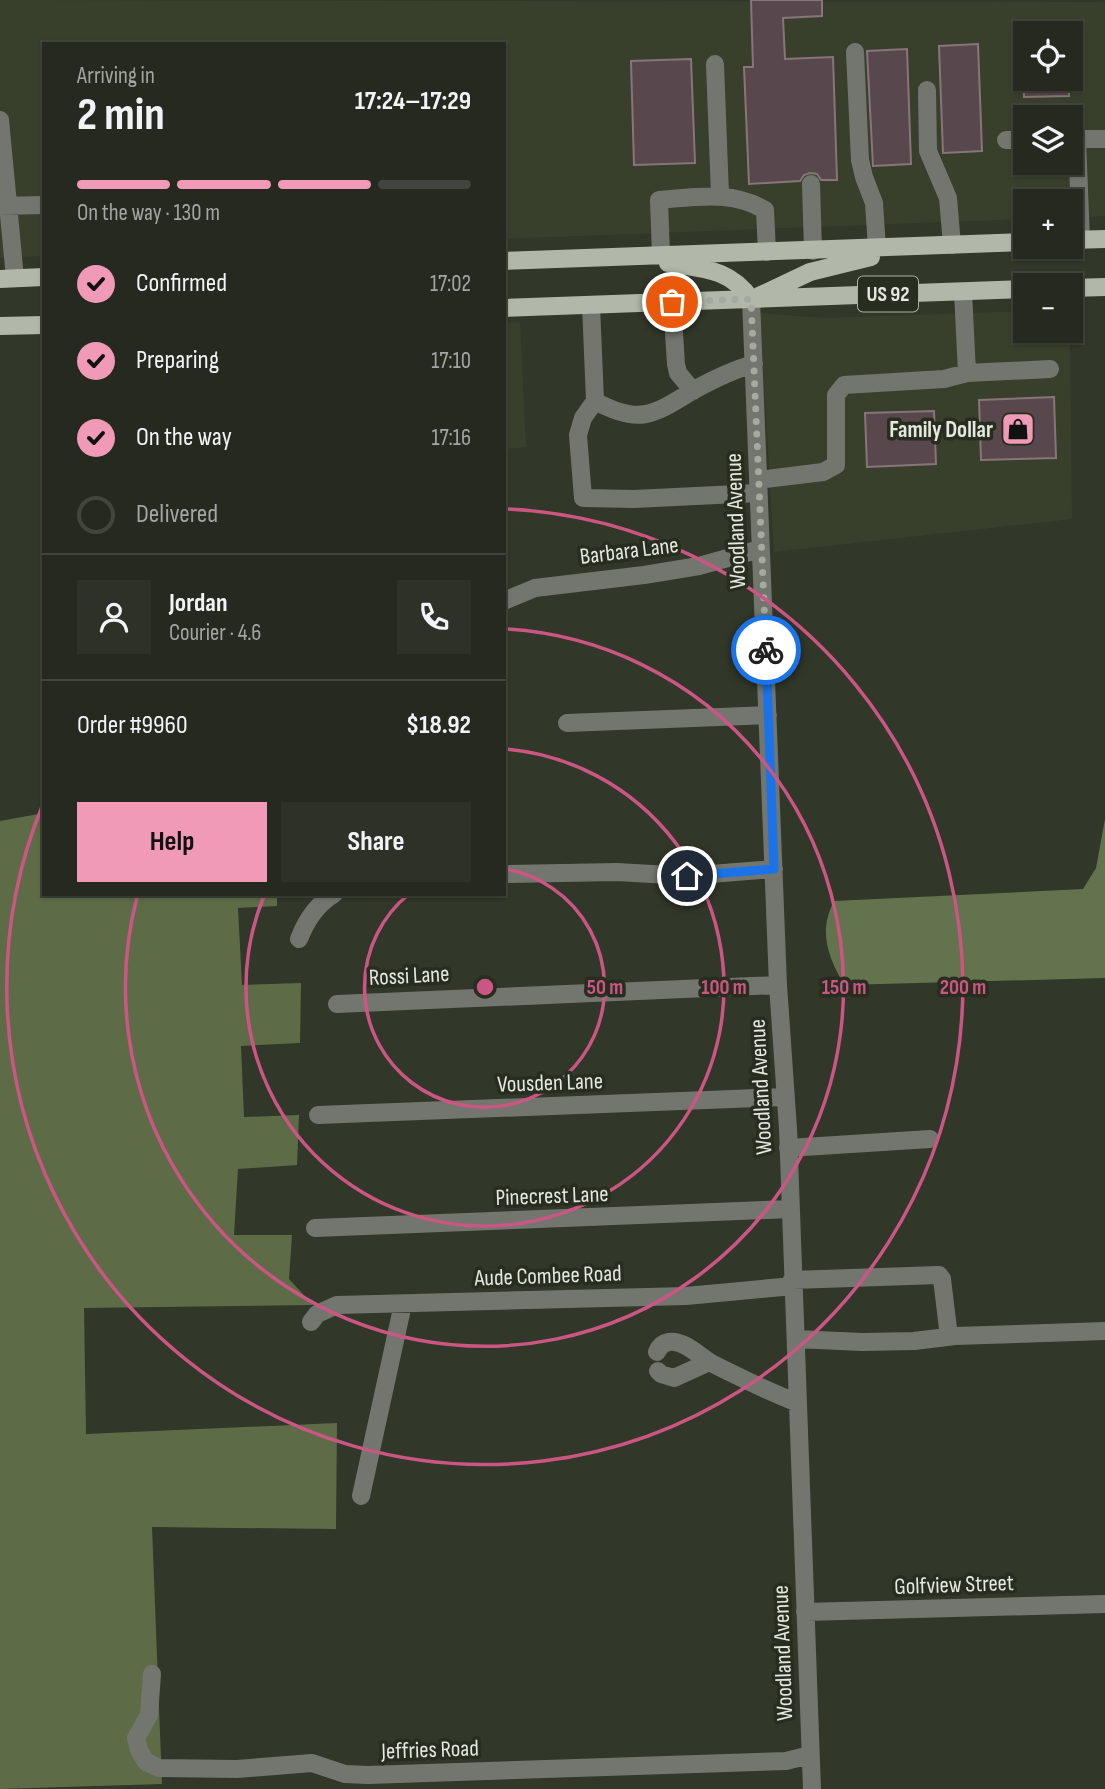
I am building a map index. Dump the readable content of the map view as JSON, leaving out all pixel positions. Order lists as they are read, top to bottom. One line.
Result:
{"streets":{"main road":["US 92"],"street":["Woodland Avenue","Barbara Lane","Rossi Lane","Vousden Lane","Pinecrest Lane","Aude Combee Road","Golfview Street","Jeffries Road"]},"crossings":[["US 92","Woodland Avenue"],["Woodland Avenue","Barbara Lane"],["Woodland Avenue","Rossi Lane"],["Woodland Avenue","Vousden Lane"],["Woodland Avenue","Pinecrest Lane"],["Woodland Avenue","Aude Combee Road"],["Woodland Avenue","Golfview Street"],["Woodland Avenue","Jeffries Road"]],"places":{"shop":["Family Dollar"]},"page":{"map_buttons":["+","−"],"heading":["2 min","Arriving in","17:24–17:29"],"panel":["Jordan","Courier · 4.6","Order #9960","$18.92"],"bar":"On the way · 130 m","list":[["Confirmed","17:02"],["Preparing","17:10"],["On the way","17:16"],"Delivered"],"buttons":["Help","Share"]},"rings":["50 m","100 m","150 m","200 m"]}
